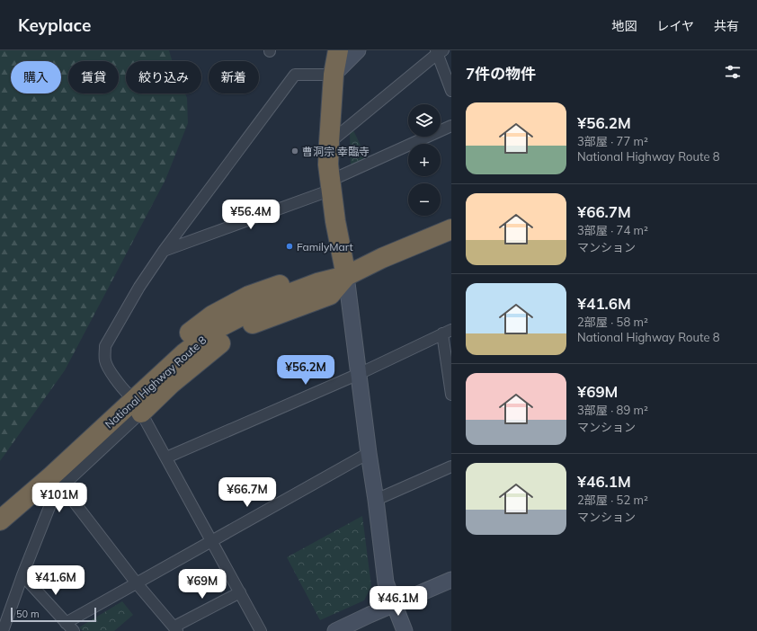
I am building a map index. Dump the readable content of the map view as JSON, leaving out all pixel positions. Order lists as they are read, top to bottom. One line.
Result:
{"streets":{"highway":["National Highway Route 8"]},"places":["曹洞宗 幸臨寺","FamilyMart"],"scale_bar":"50 m","page":{"header":"Keyplace","nav":["地図","レイヤ","共有"],"heading":"7件の物件","chip":["購入","賃貸","絞り込み","新着"],"list":[{"name":"¥56.2M","note":"3部屋 · 77 m² · National Highway Route 8"},{"name":"¥66.7M","note":"3部屋 · 74 m² · マンション"},{"name":"¥41.6M","note":"2部屋 · 58 m² · National Highway Route 8"},{"name":"¥69M","note":"3部屋 · 89 m² · マンション"},{"name":"¥46.1M","note":"2部屋 · 52 m² · マンション"}],"map_buttons":["+","−"],"price":["¥56.4M","¥56.2M","¥66.7M","¥101M","¥41.6M","¥69M","¥46.1M"],"scale":"50 m"}}
